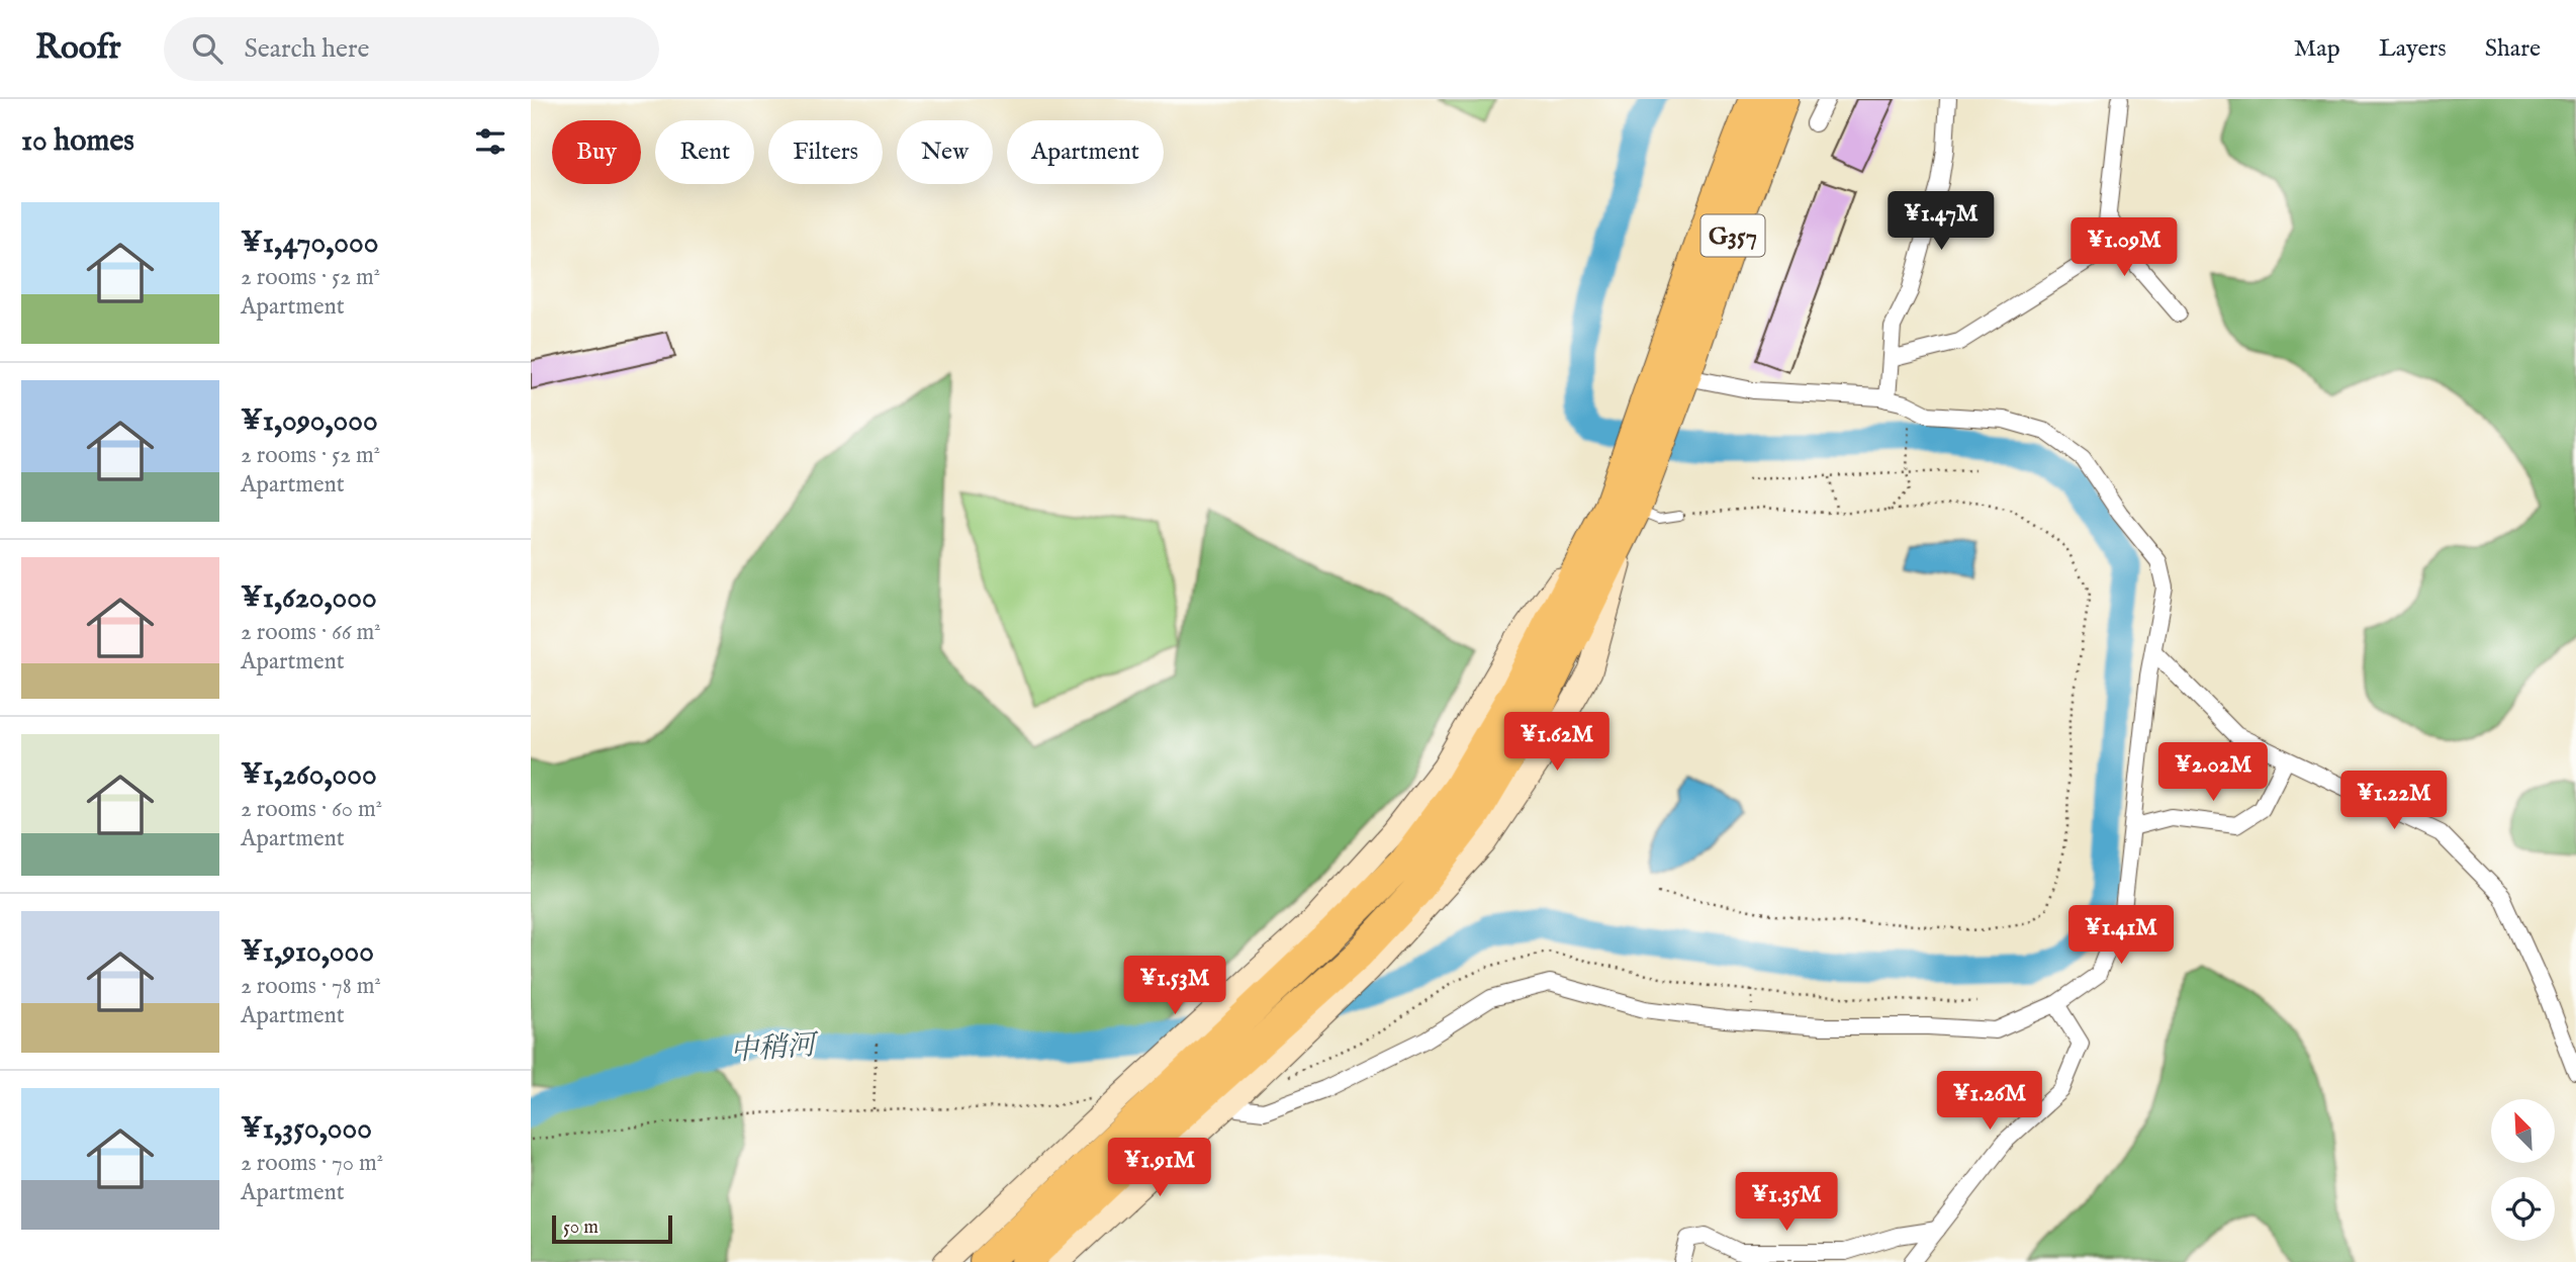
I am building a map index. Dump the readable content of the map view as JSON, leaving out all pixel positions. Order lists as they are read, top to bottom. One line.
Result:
{"streets":{"highway":["G357"]},"water":["中稍河"],"scale_bar":"50 m","north":"top left","page":{"header":"Roofr","search":"Search here","nav":["Map","Layers","Share"],"heading":"10 homes","chip":["Buy","Rent","Filters","New","Apartment"],"list":[{"name":"¥1,470,000","note":"2 rooms · 52 m² · Apartment"},{"name":"¥1,090,000","note":"2 rooms · 52 m² · Apartment"},{"name":"¥1,620,000","note":"2 rooms · 66 m² · Apartment"},{"name":"¥1,260,000","note":"2 rooms · 60 m² · Apartment"},{"name":"¥1,910,000","note":"2 rooms · 78 m² · Apartment"},{"name":"¥1,350,000","note":"2 rooms · 70 m² · Apartment"}],"price":["¥1.47M","¥1.09M","¥1.62M","¥2.02M","¥1.22M","¥1.41M","¥1.53M","¥1.26M","¥1.91M","¥1.35M"],"scale":"50 m"}}
